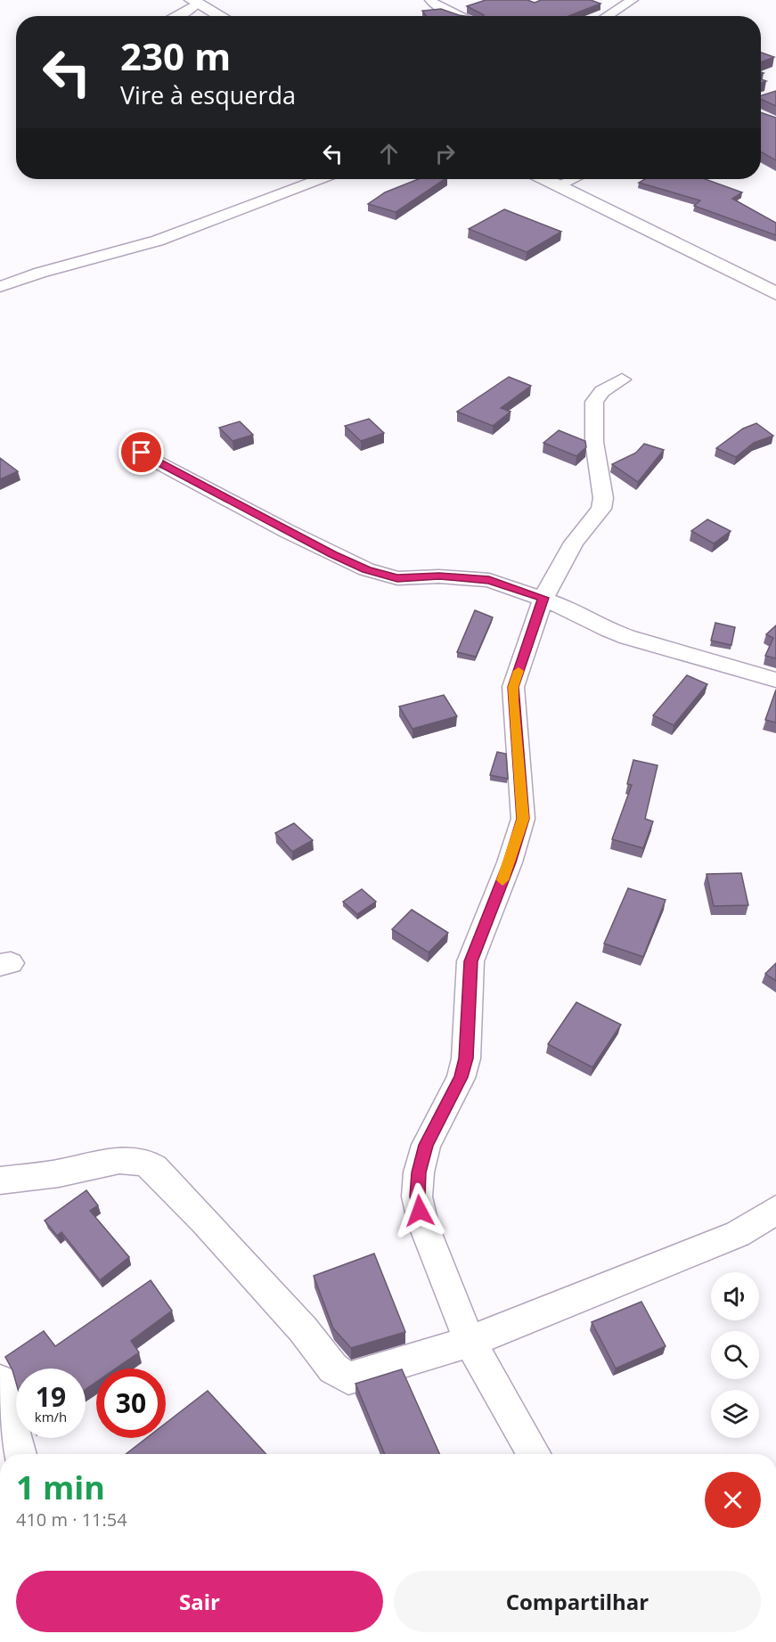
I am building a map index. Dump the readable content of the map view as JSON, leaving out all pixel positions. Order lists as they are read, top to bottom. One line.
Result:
{"page":{"turn":["230 m","Vire à esquerda"],"speed":"19 km/h","limit":"30","heading":["1 min","410 m · 11:54"],"buttons":["Sair","Compartilhar"]}}
